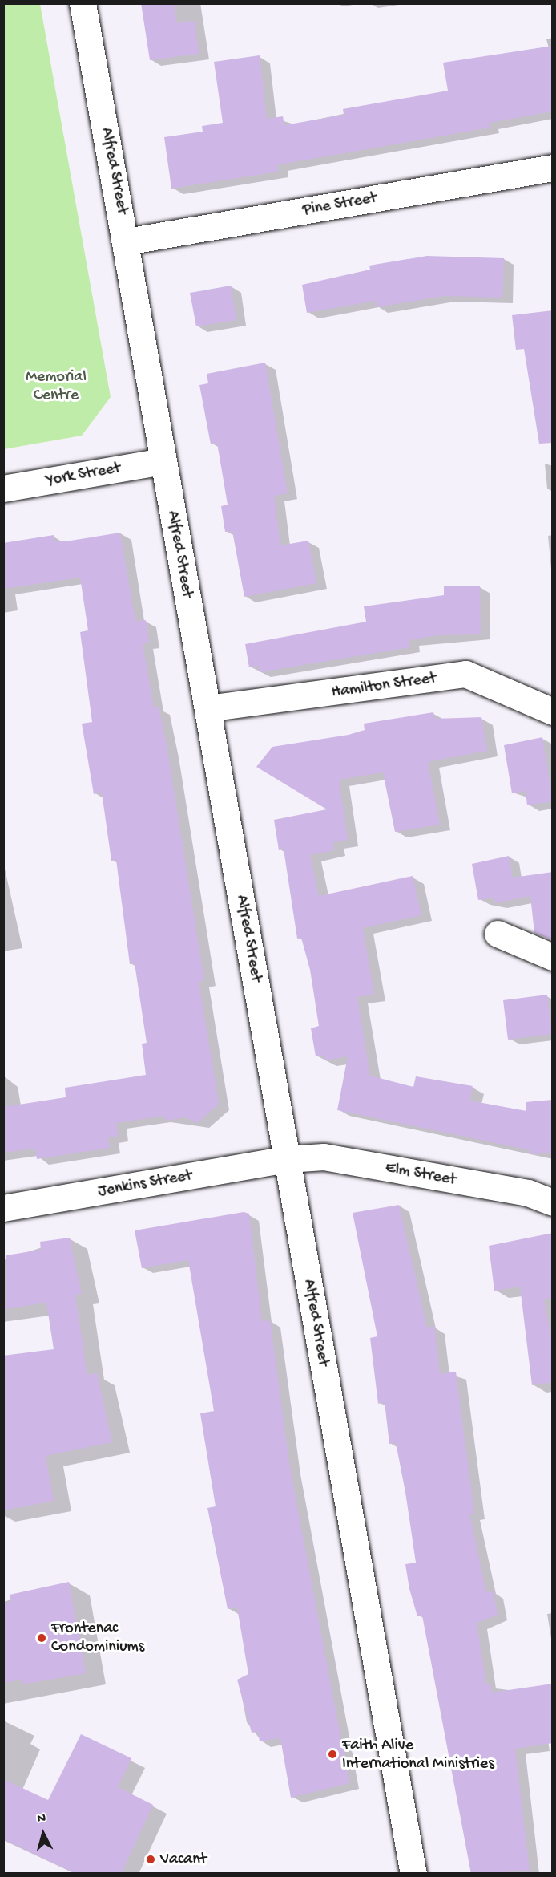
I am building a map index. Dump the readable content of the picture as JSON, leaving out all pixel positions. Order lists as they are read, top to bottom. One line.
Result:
{"streets":{"street":["Alfred Street","Pine Street","York Street","Hamilton Street","Elm Street","Jenkins Street"]},"crossings":[["Alfred Street","Pine Street"],["Alfred Street","York Street"],["Alfred Street","Hamilton Street"],["Alfred Street","Elm Street"],["Alfred Street","Jenkins Street"],["Elm Street","Jenkins Street"]],"parks":["Memorial Centre"],"places":["Frontenac Condominiums","Faith Alive International Ministries","Vacant"],"north":"top"}
